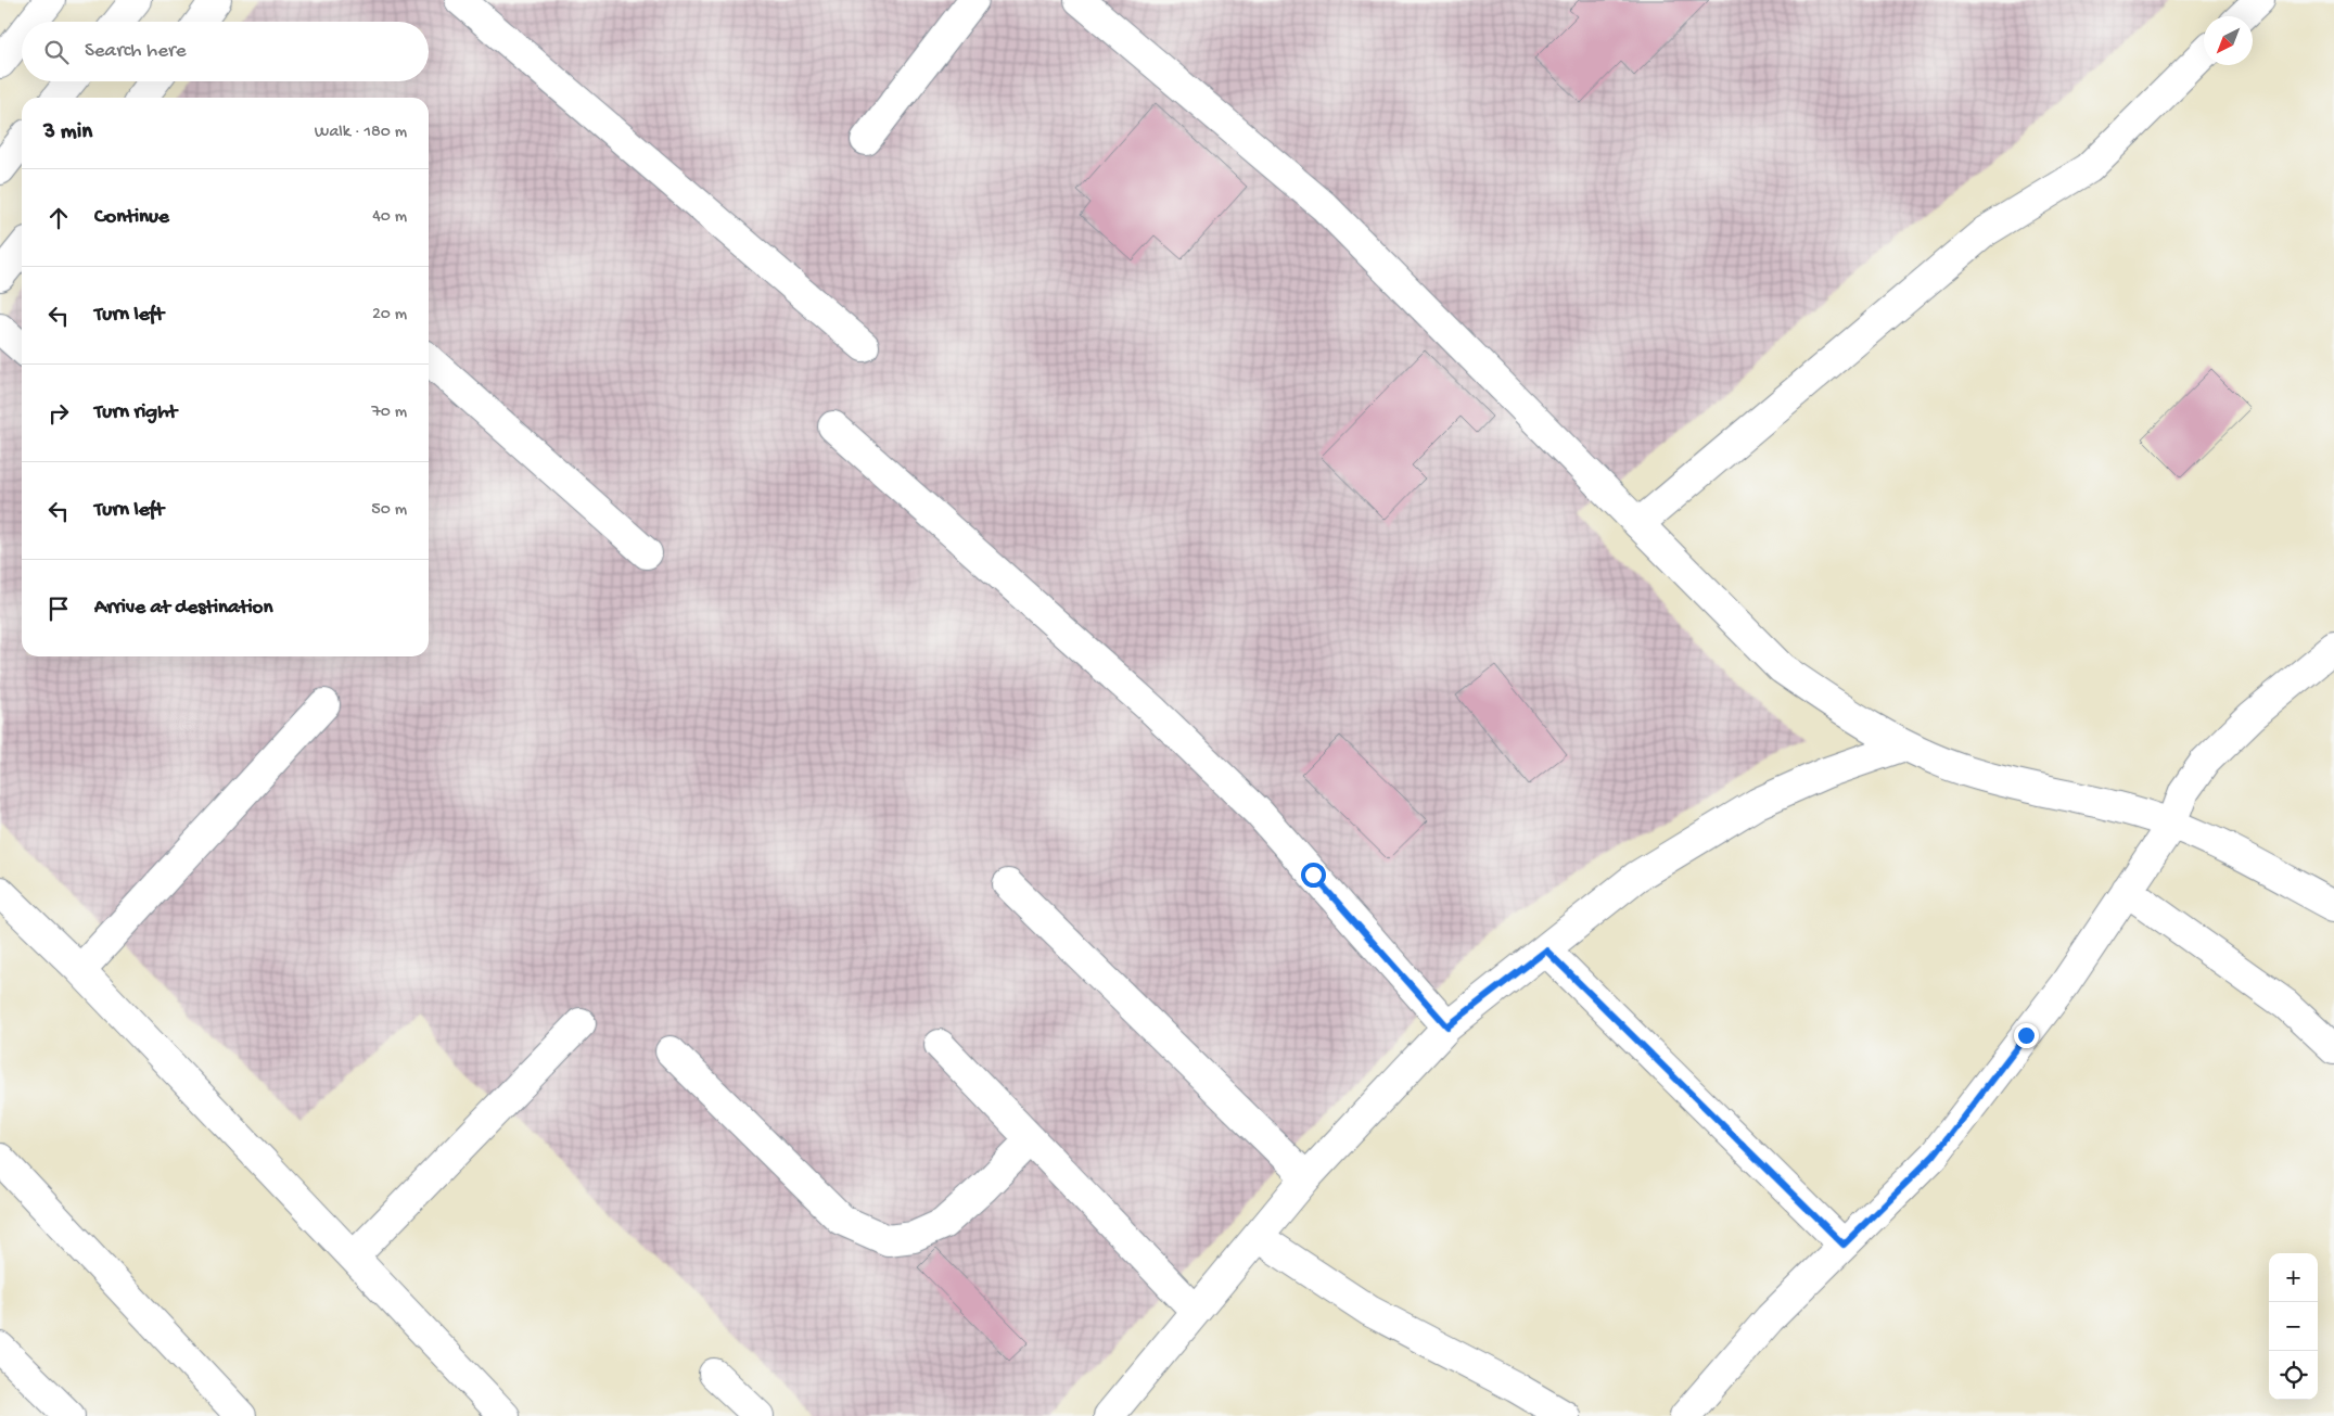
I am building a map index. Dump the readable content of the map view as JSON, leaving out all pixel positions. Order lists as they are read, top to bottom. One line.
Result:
{"north":"bottom left","page":{"search":"Search here","heading":["3 min","Walk · 180 m"],"list":[["Continue","40 m"],["Turn left","20 m"],["Turn right","70 m"],["Turn left","50 m"],"Arrive at destination"],"map_buttons":["+","−"]}}
